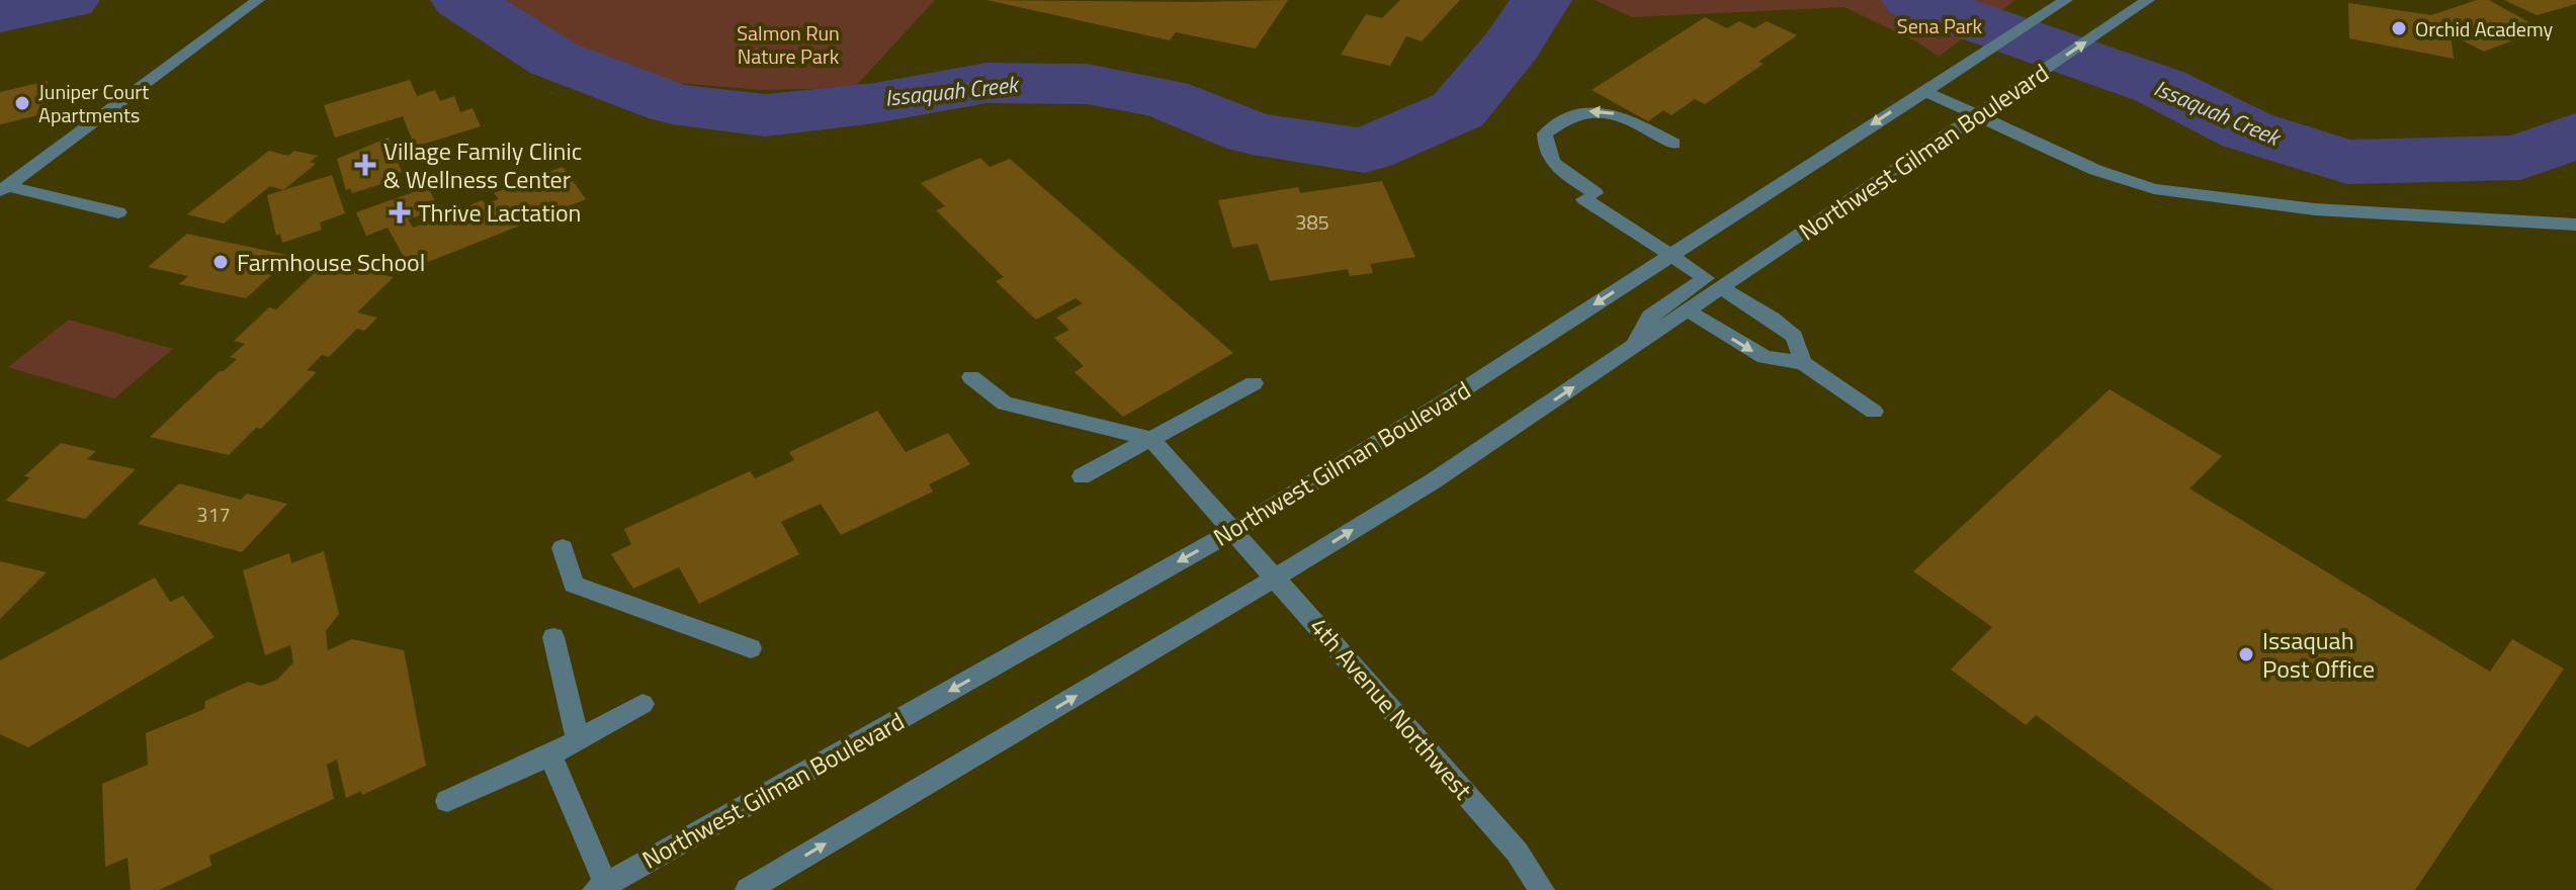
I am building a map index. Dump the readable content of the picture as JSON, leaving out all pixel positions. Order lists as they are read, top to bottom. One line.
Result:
{"streets":{"street":["Northwest Gilman Boulevard","4th Avenue Northwest"]},"crossings":[["Northwest Gilman Boulevard","4th Avenue Northwest"]],"water":["Issaquah Creek"],"parks":["Sena Park","Salmon Run Nature Park"],"places":{"other":["Orchid Academy","Juniper Court Apartments","Farmhouse School","Issaquah Post Office"],"health":["Village Family Clinic & Wellness Center","Thrive Lactation"]},"house_numbers":["385","317"]}
